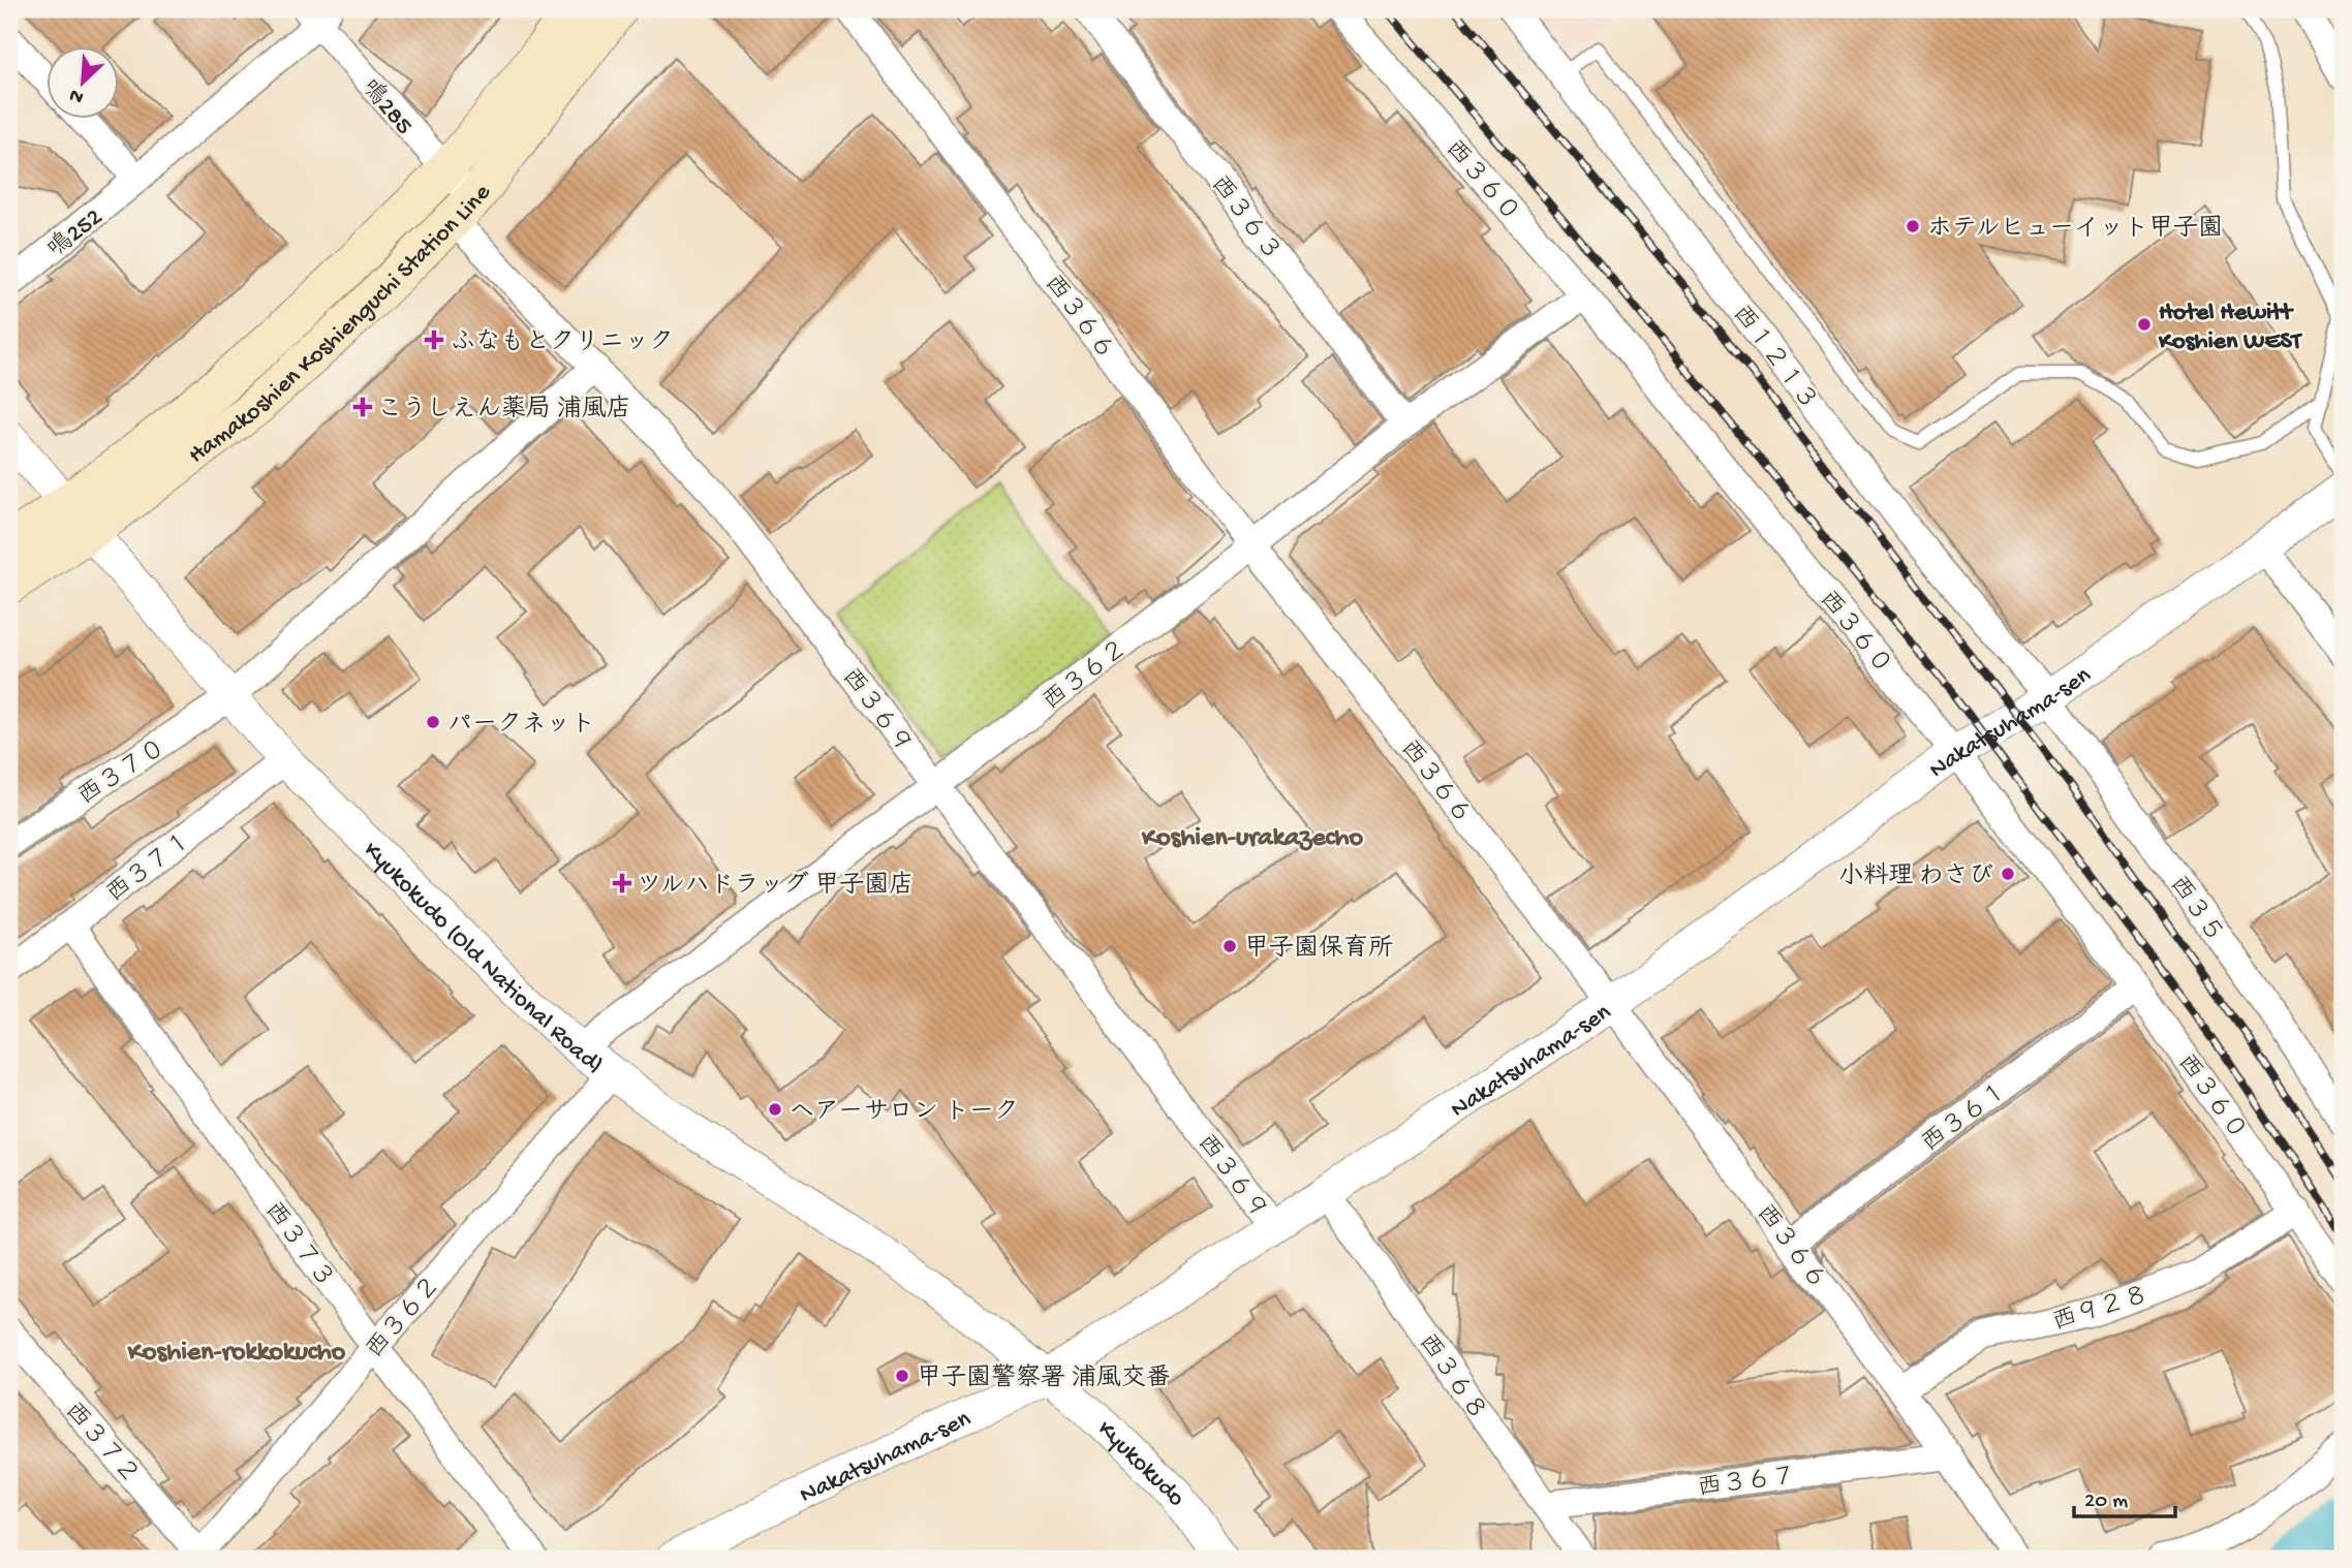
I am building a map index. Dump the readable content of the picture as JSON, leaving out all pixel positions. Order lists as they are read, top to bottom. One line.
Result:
{"streets":{"main road":["Hamakoshien Koshienguchi Station Line"],"street":["鳴285","西３６０","西３６３","鳴252","西３６６","西１２１３","西３６２","西３６９","Nakatsuhama-sen","西３７０","西３７１","西３５","Kyukokudo (Old National Road)","西３６１","西３７３","西９２８","西３６８","西３７２","Kyukokudo","西３６７"]},"crossings":[["鳴285","鳴252"],["鳴285","Hamakoshien Koshienguchi Station Line"],["鳴285","西３６９"],["西３６０","西３６２"],["西３６０","Nakatsuhama-sen"],["西３６０","西３６１"],["西３６０","西９２８"],["西３６３","西３６２"],["西３６６","西３６２"],["西３６６","Nakatsuhama-sen"],["西３６６","西３６１"],["西３６６","西９２８"],["西３６６","西３６７"],["Hamakoshien Koshienguchi Station Line","西３６９"],["Hamakoshien Koshienguchi Station Line","Kyukokudo (Old National Road)"],["西１２１３","Nakatsuhama-sen"],["西１２１３","西３５"],["西３６２","西３６９"],["西３６２","Kyukokudo (Old National Road)"],["西３６２","西３７３"],["西３６２","西３７２"],["西３６９","Nakatsuhama-sen"],["西３６９","西３７０"],["Nakatsuhama-sen","西３５"],["Nakatsuhama-sen","Kyukokudo (Old National Road)"],["Nakatsuhama-sen","西３６８"],["Nakatsuhama-sen","Kyukokudo"],["西３７０","Kyukokudo (Old National Road)"],["西３７１","Kyukokudo (Old National Road)"],["西３７１","西３７３"],["Kyukokudo (Old National Road)","Kyukokudo"],["西３６８","西３６７"]],"districts":["Koshien-urakazecho","Koshien-rokkokucho"],"places":{"other":["ホテルヒューイット甲子園","Hotel Hewitt Koshien WEST","パークネット","小料理 わさび","甲子園保育所","ヘアーサロン トーク","甲子園警察署 浦風交番"],"health":["ふなもとクリニック","こうしえん薬局 浦風店","ツルハドラッグ 甲子園店"]},"scale_bar":"20 m","north":"bottom left"}
